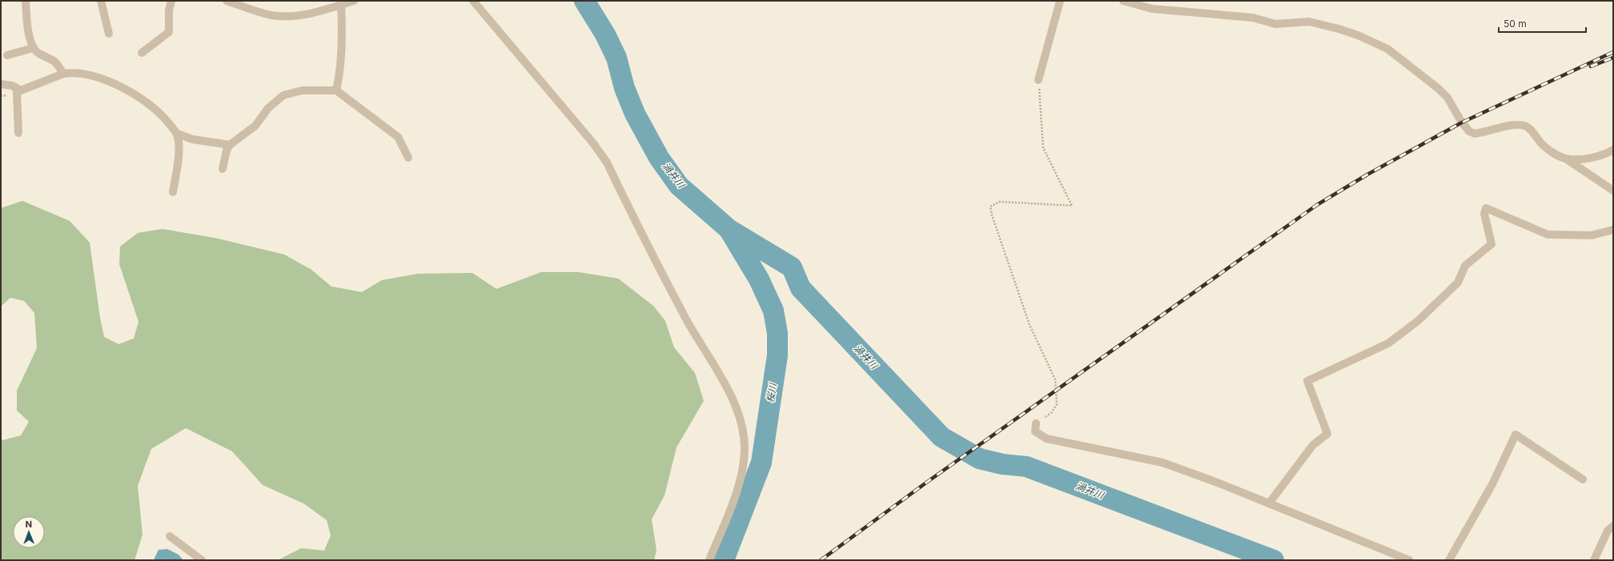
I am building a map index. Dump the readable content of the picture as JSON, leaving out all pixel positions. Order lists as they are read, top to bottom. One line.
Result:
{"water":["渦井川","桜川"],"scale_bar":"50 m","north":"top"}
